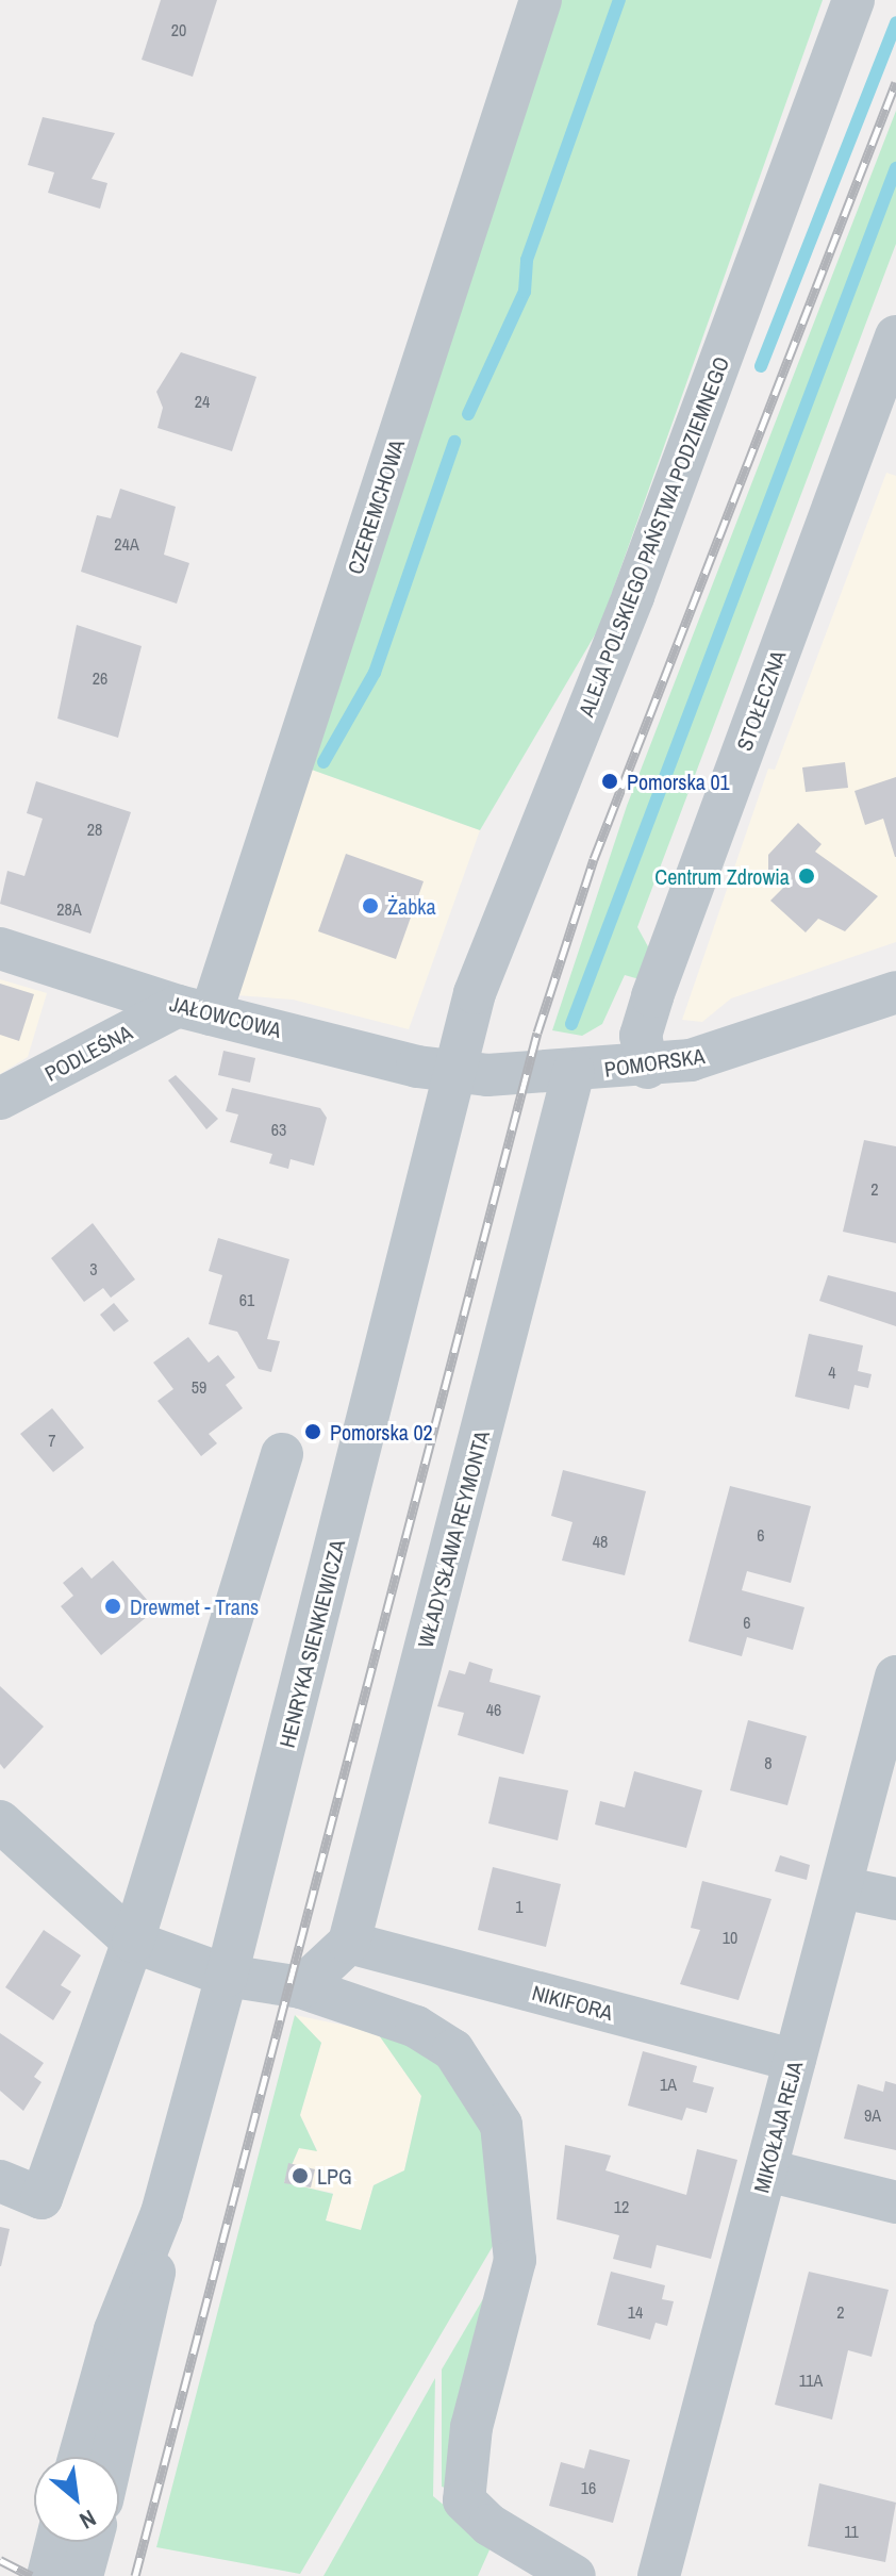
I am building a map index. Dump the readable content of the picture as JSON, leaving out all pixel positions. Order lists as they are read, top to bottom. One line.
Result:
{"streets":{"street":["CZEREMCHOWA","ALEJA POLSKIEGO PAŃSTWA PODZIEMNEGO","STOŁECZNA","JAŁOWCOWA","PODLEŚNA","POMORSKA","WŁADYSŁAWA REYMONTA","HENRYKA SIENKIEWICZA","NIKIFORA","MIKOŁAJA REJA"]},"crossings":[["CZEREMCHOWA","JAŁOWCOWA"],["CZEREMCHOWA","PODLEŚNA"],["ALEJA POLSKIEGO PAŃSTWA PODZIEMNEGO","JAŁOWCOWA"],["ALEJA POLSKIEGO PAŃSTWA PODZIEMNEGO","POMORSKA"],["ALEJA POLSKIEGO PAŃSTWA PODZIEMNEGO","HENRYKA SIENKIEWICZA"],["STOŁECZNA","POMORSKA"],["JAŁOWCOWA","PODLEŚNA"],["JAŁOWCOWA","POMORSKA"],["JAŁOWCOWA","HENRYKA SIENKIEWICZA"],["POMORSKA","WŁADYSŁAWA REYMONTA"],["POMORSKA","HENRYKA SIENKIEWICZA"],["WŁADYSŁAWA REYMONTA","NIKIFORA"],["NIKIFORA","MIKOŁAJA REJA"]],"places":["Pomorska 01","Centrum Zdrowia","Żabka","Pomorska 02","Drewmet - Trans","LPG"],"house_numbers":["20","24","24A","26","28","28A","63","2","3","61","4","59","7","6","48","6","46","8","1","10","1A","9A","12","14","2","11A","16","11"],"north":"bottom right"}
